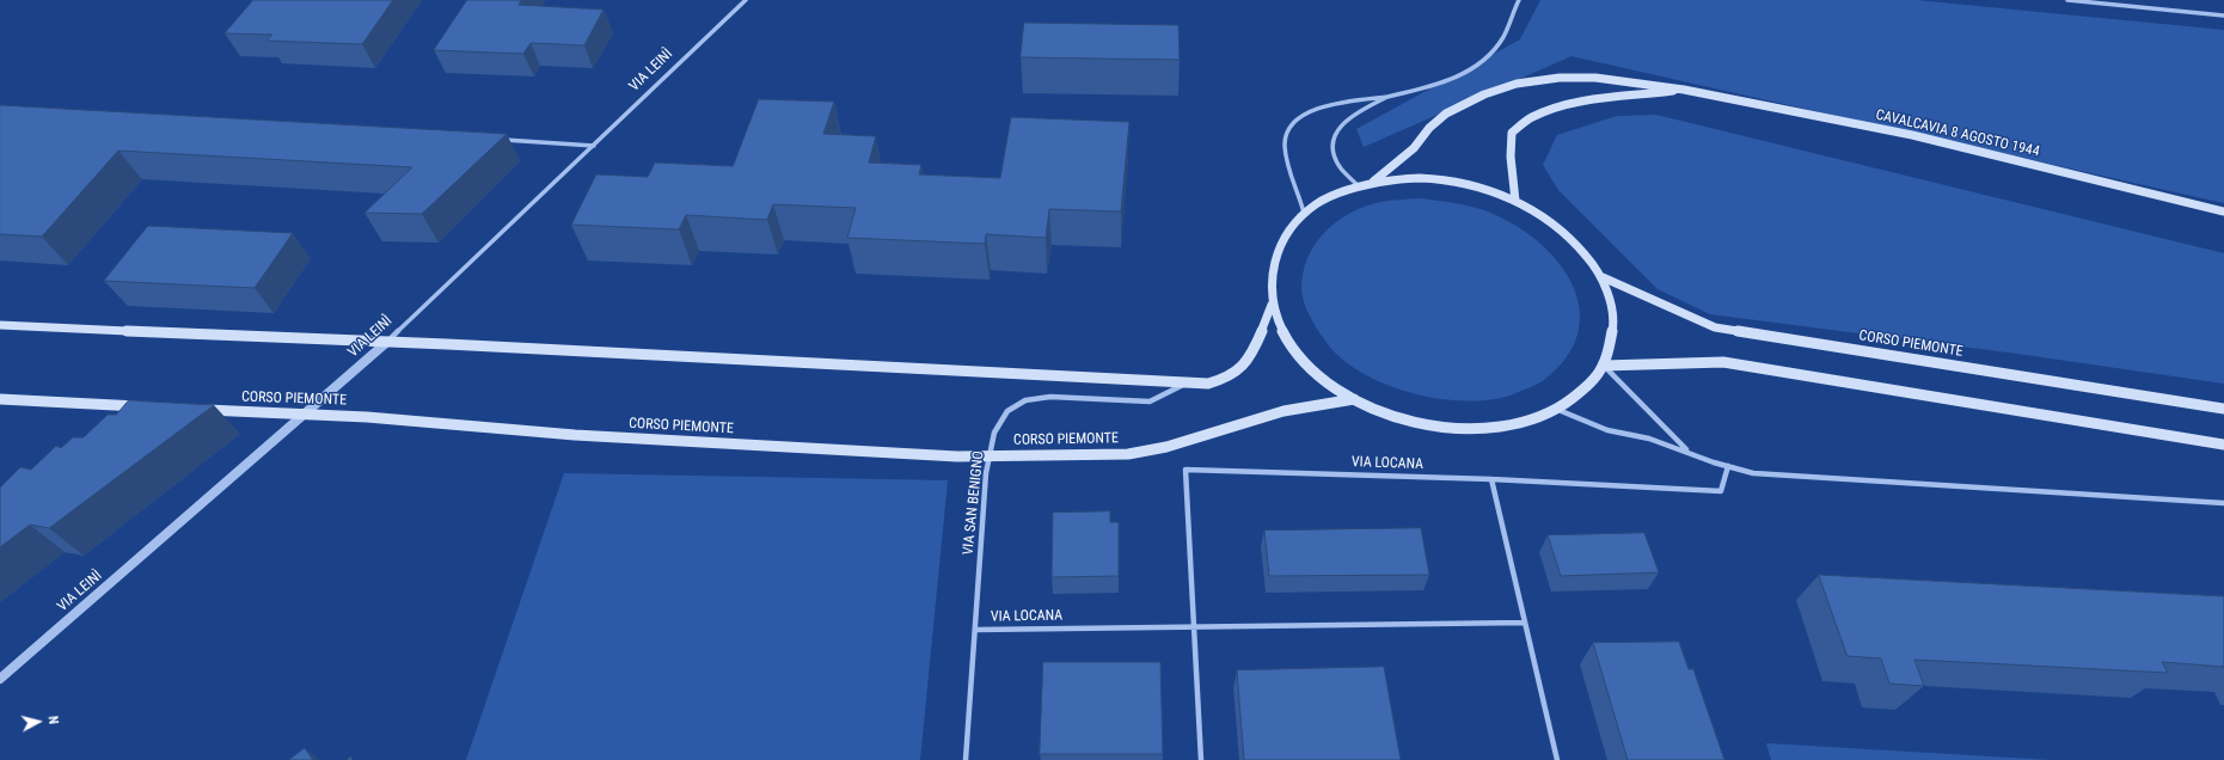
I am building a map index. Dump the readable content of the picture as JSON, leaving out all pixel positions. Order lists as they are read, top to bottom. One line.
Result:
{"streets":{"main road":["CAVALCAVIA 8 AGOSTO 1944","CORSO PIEMONTE"],"street":["VIA LEINÌ","VIA LOCANA","VIA SAN BENIGNO"]},"crossings":[["VIA LEINÌ","CORSO PIEMONTE"],["CORSO PIEMONTE","VIA SAN BENIGNO"],["VIA LOCANA","VIA SAN BENIGNO"]],"north":"right"}
